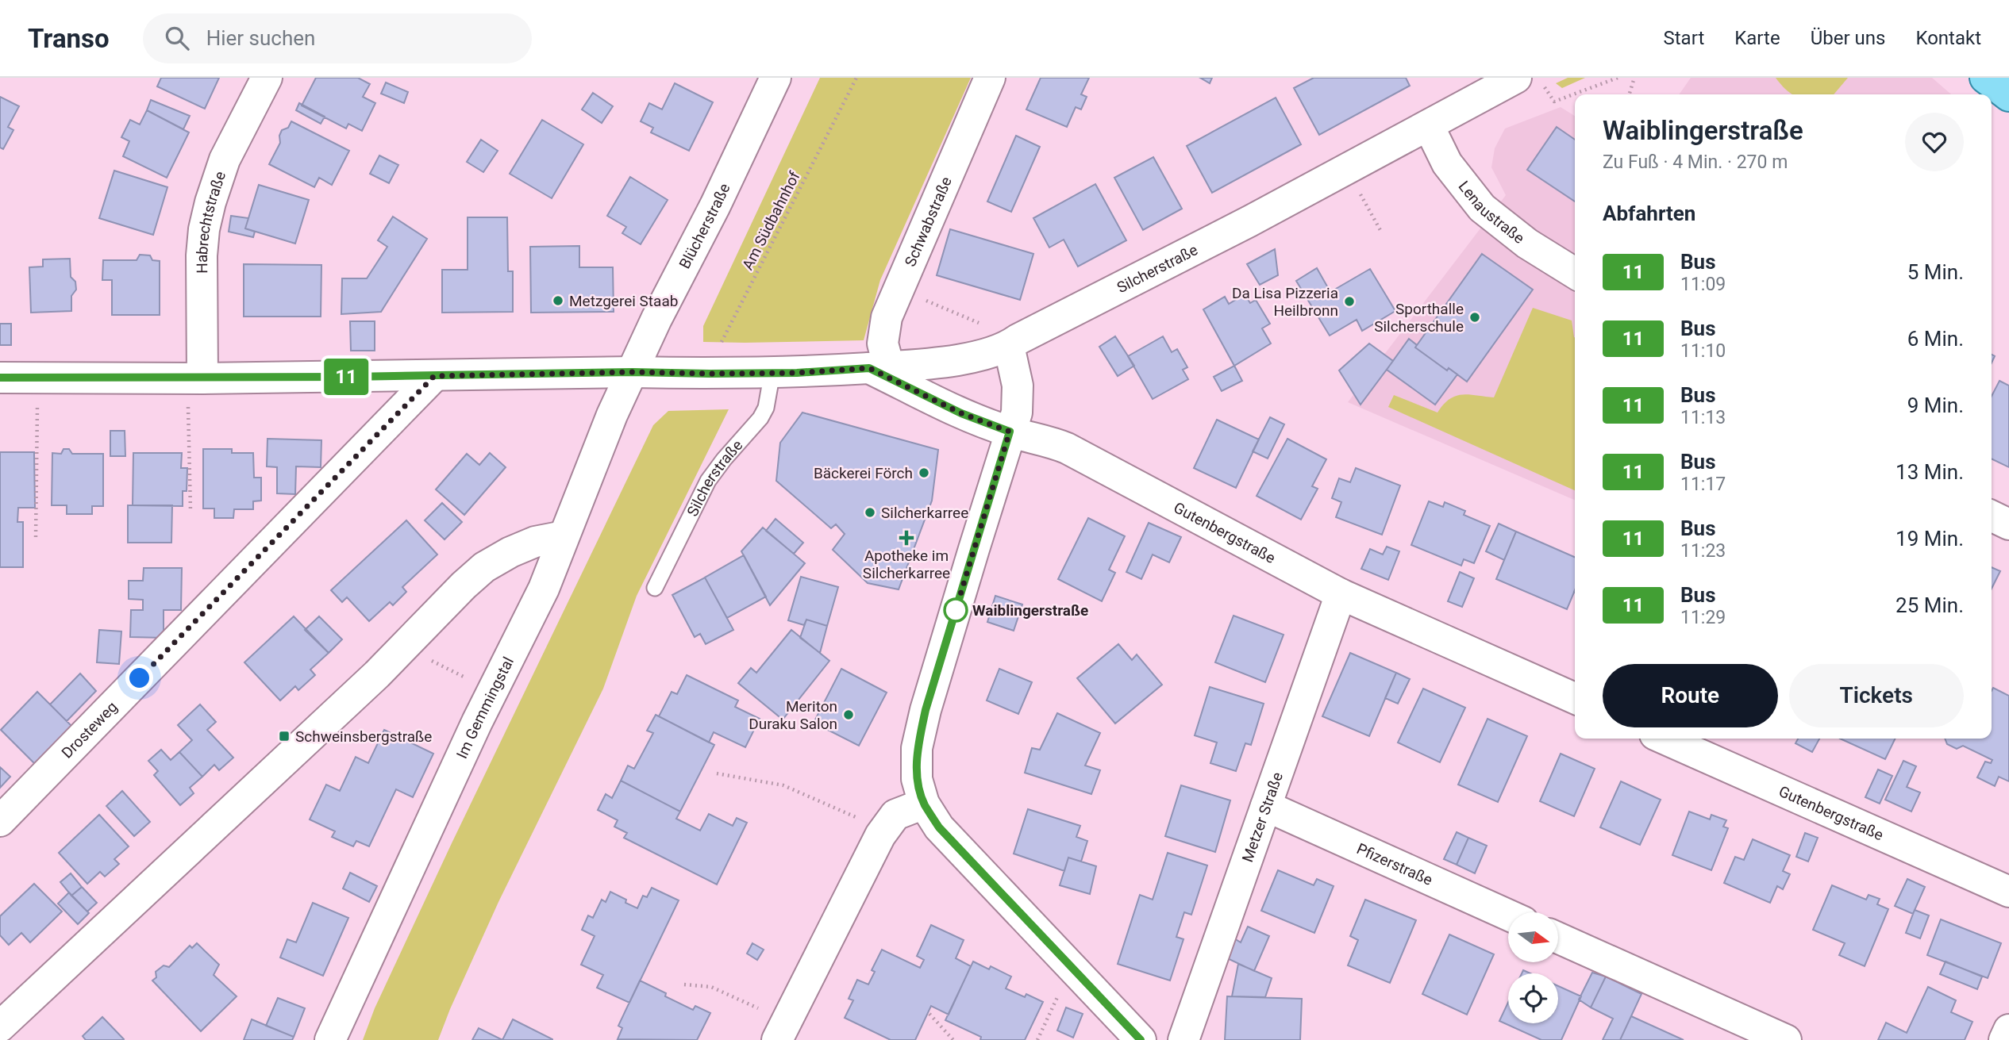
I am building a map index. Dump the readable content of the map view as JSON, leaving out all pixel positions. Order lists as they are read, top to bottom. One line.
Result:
{"streets":{"street":["Lenaustraße","Schwabstraße","Habrechtstraße","Blücherstraße","Silcherstraße","Gutenbergstraße","Im Gemmingstal","Drosteweg","Metzer Straße","Pfizerstraße"],"path":["Am Südbahnhof"]},"crossings":[["Lenaustraße","Silcherstraße"],["Am Südbahnhof","Silcherstraße"],["Schwabstraße","Silcherstraße"],["Schwabstraße","Gutenbergstraße"],["Habrechtstraße","Silcherstraße"],["Blücherstraße","Silcherstraße"],["Blücherstraße","Im Gemmingstal"],["Silcherstraße","Gutenbergstraße"],["Silcherstraße","Im Gemmingstal"],["Silcherstraße","Drosteweg"],["Gutenbergstraße","Metzer Straße"],["Metzer Straße","Pfizerstraße"]],"places":{"other":["Metzgerei Staab","Da Lisa Pizzeria Heilbronn","Sporthalle Silcherschule","Bäckerei Förch","Silcherkarree","Waiblingerstraße","Meriton Duraku Salon"],"health":["Apotheke im Silcherkarree"],"transit":["Schweinsbergstraße"]},"lines":["bus line 11"],"north":"right","page":{"header":"Transo","search":"Hier suchen","nav":["Start","Karte","Über uns","Kontakt"],"on_map":"11","heading":[["Waiblingerstraße","Zu Fuß · 4 Min. · 270 m"],"Abfahrten"],"list":[{"mark":"11","name":"Bus","note":"11:09","value":"5 Min."},{"mark":"11","name":"Bus","note":"11:10","value":"6 Min."},{"mark":"11","name":"Bus","note":"11:13","value":"9 Min."},{"mark":"11","name":"Bus","note":"11:17","value":"13 Min."},{"mark":"11","name":"Bus","note":"11:23","value":"19 Min."},{"mark":"11","name":"Bus","note":"11:29","value":"25 Min."}],"buttons":["Route","Tickets"]}}
